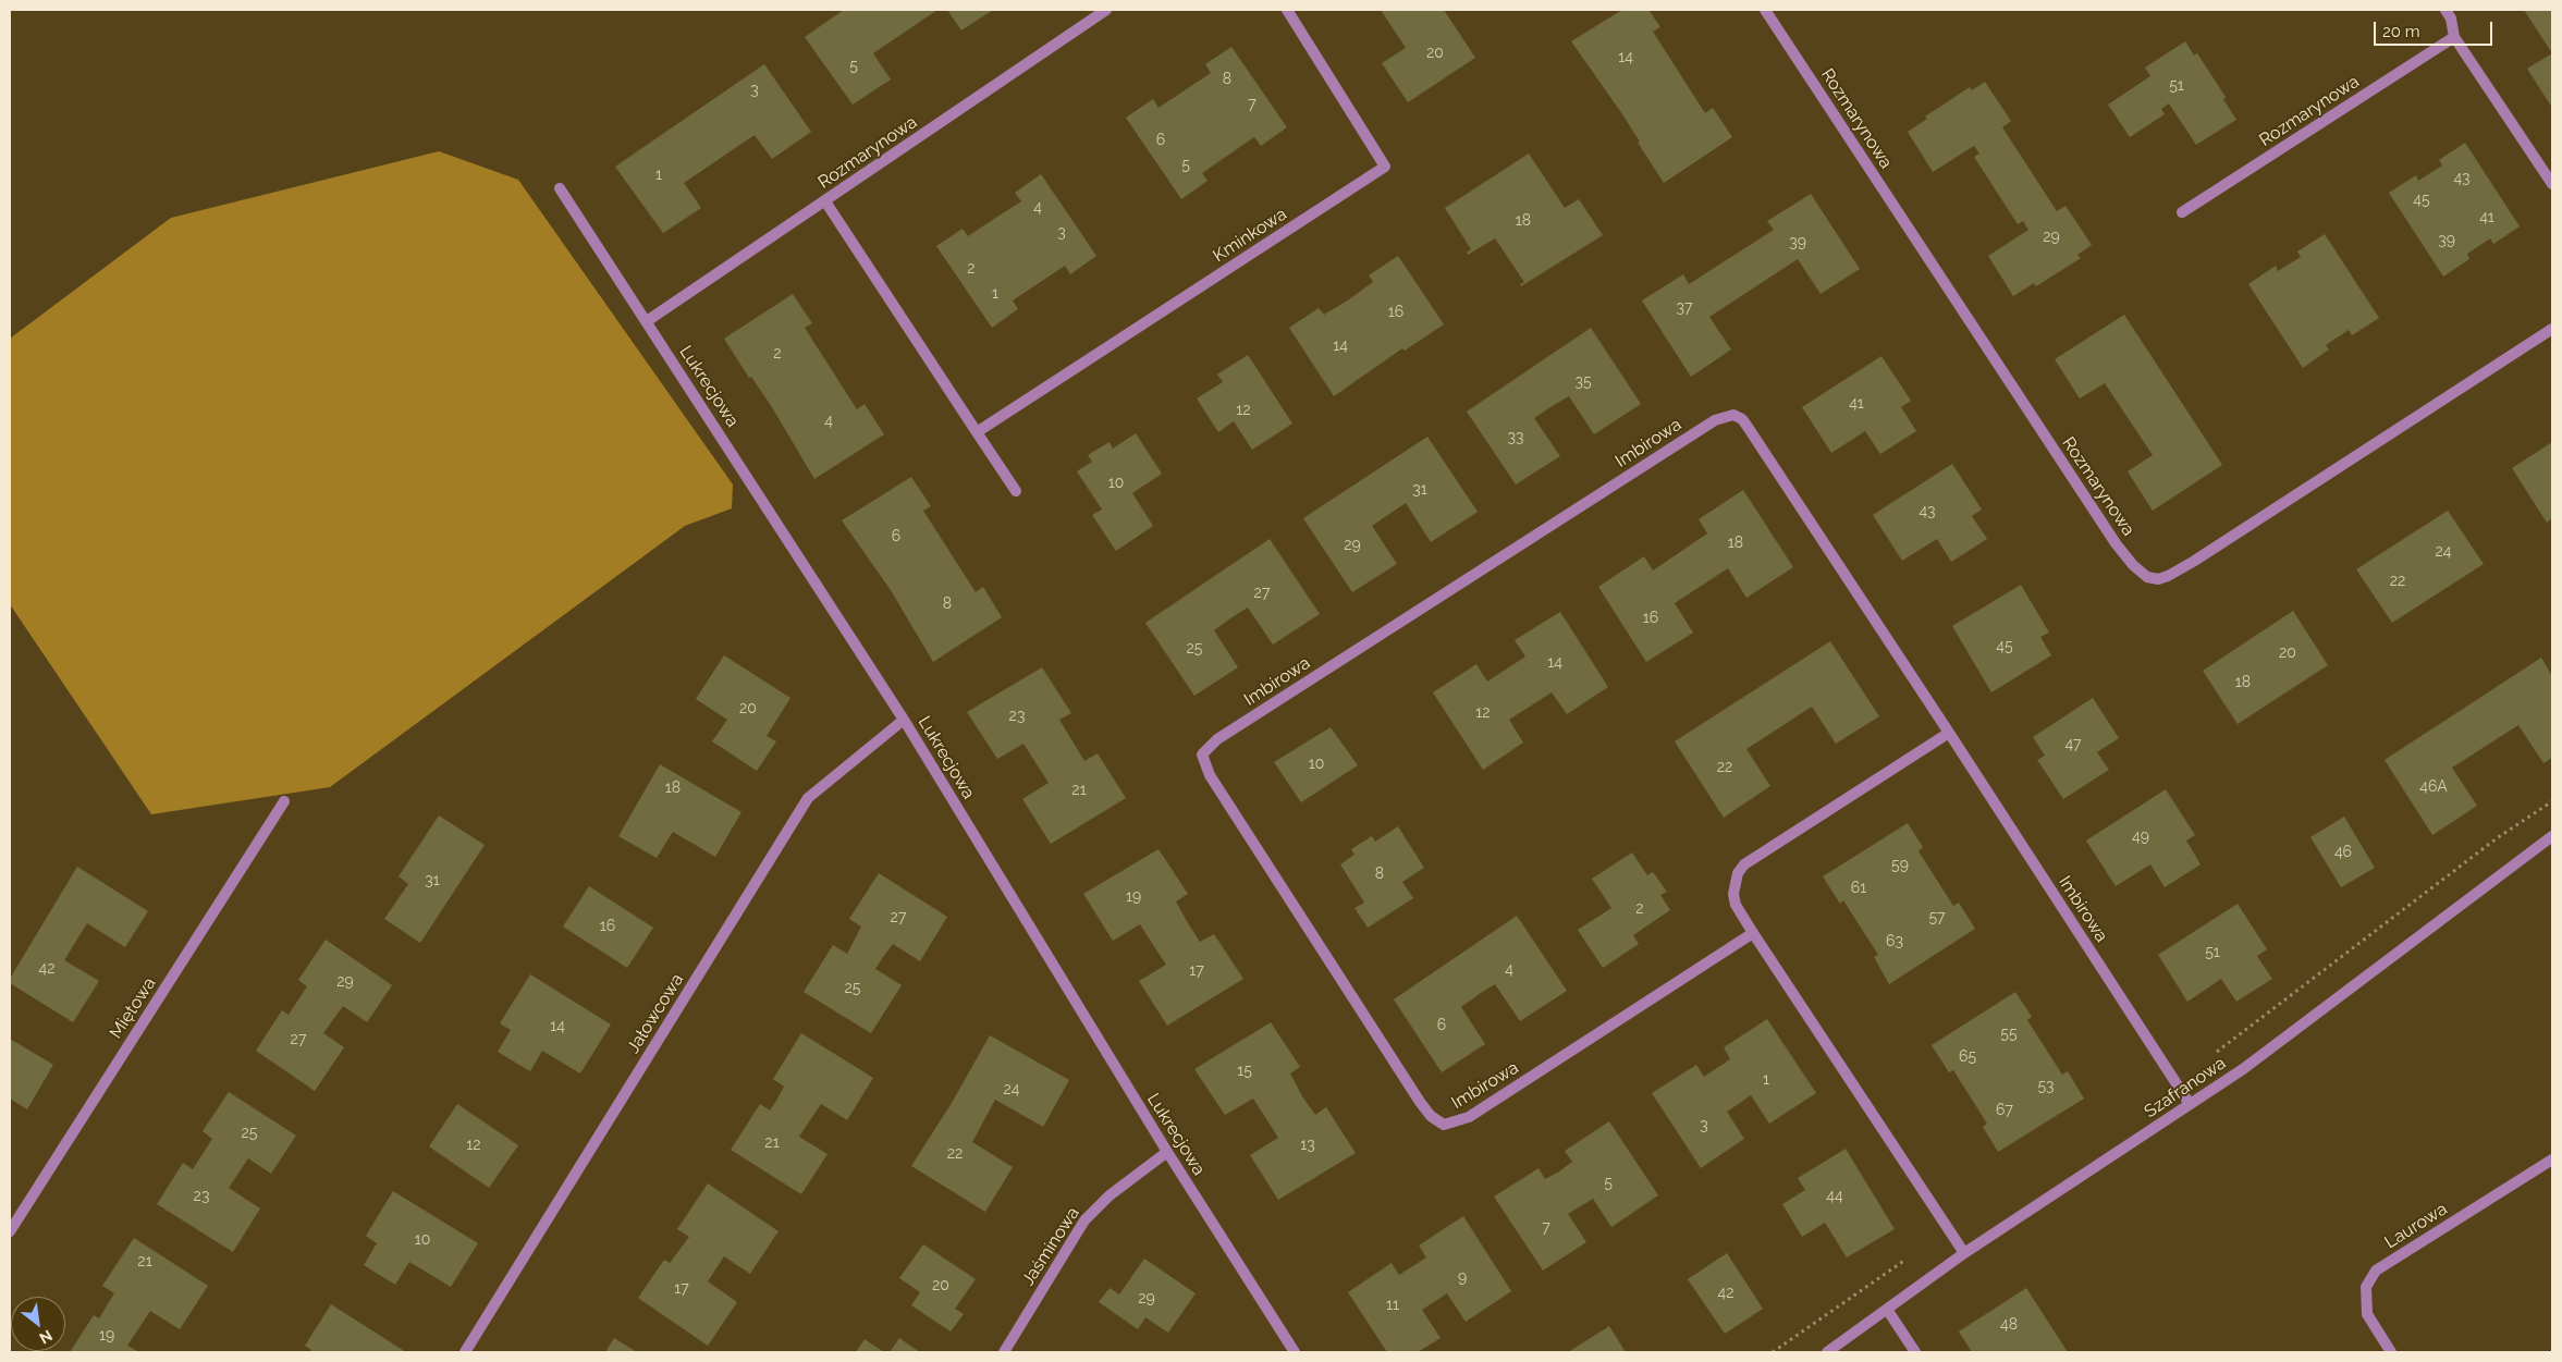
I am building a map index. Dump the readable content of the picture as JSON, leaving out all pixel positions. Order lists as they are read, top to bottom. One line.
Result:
{"streets":{"street":["Rozmarynowa","Kminkowa","Lukrecjowa","Imbirowa","Miętowa","Jałowcowa","Szafranowa","Laurowa","Jaśminowa"]},"crossings":[["Rozmarynowa","Lukrecjowa"],["Lukrecjowa","Jałowcowa"],["Lukrecjowa","Jaśminowa"],["Imbirowa","Szafranowa"]],"house_numbers":["20","14","5","8","51","3","7","6","5","1","43","45","4","41","18","3","29","39","39","2","1","37","16","14","2","35","41","12","4","33","10","31","43","6","18","29","24","22","27","8","16","45","25","20","14","18","20","12","23","47","10","22","46A","18","21","49","46","59","8","31","61","19","2","27","57","16","63","51","42","4","17","29","25","6","14","55","27","65","15","1","53","24","67","3","25","21","12","13","22","5","23","44","7","10","21","9","20","17","42","29","11","48","19"],"scale_bar":"20 m","north":"bottom right"}
